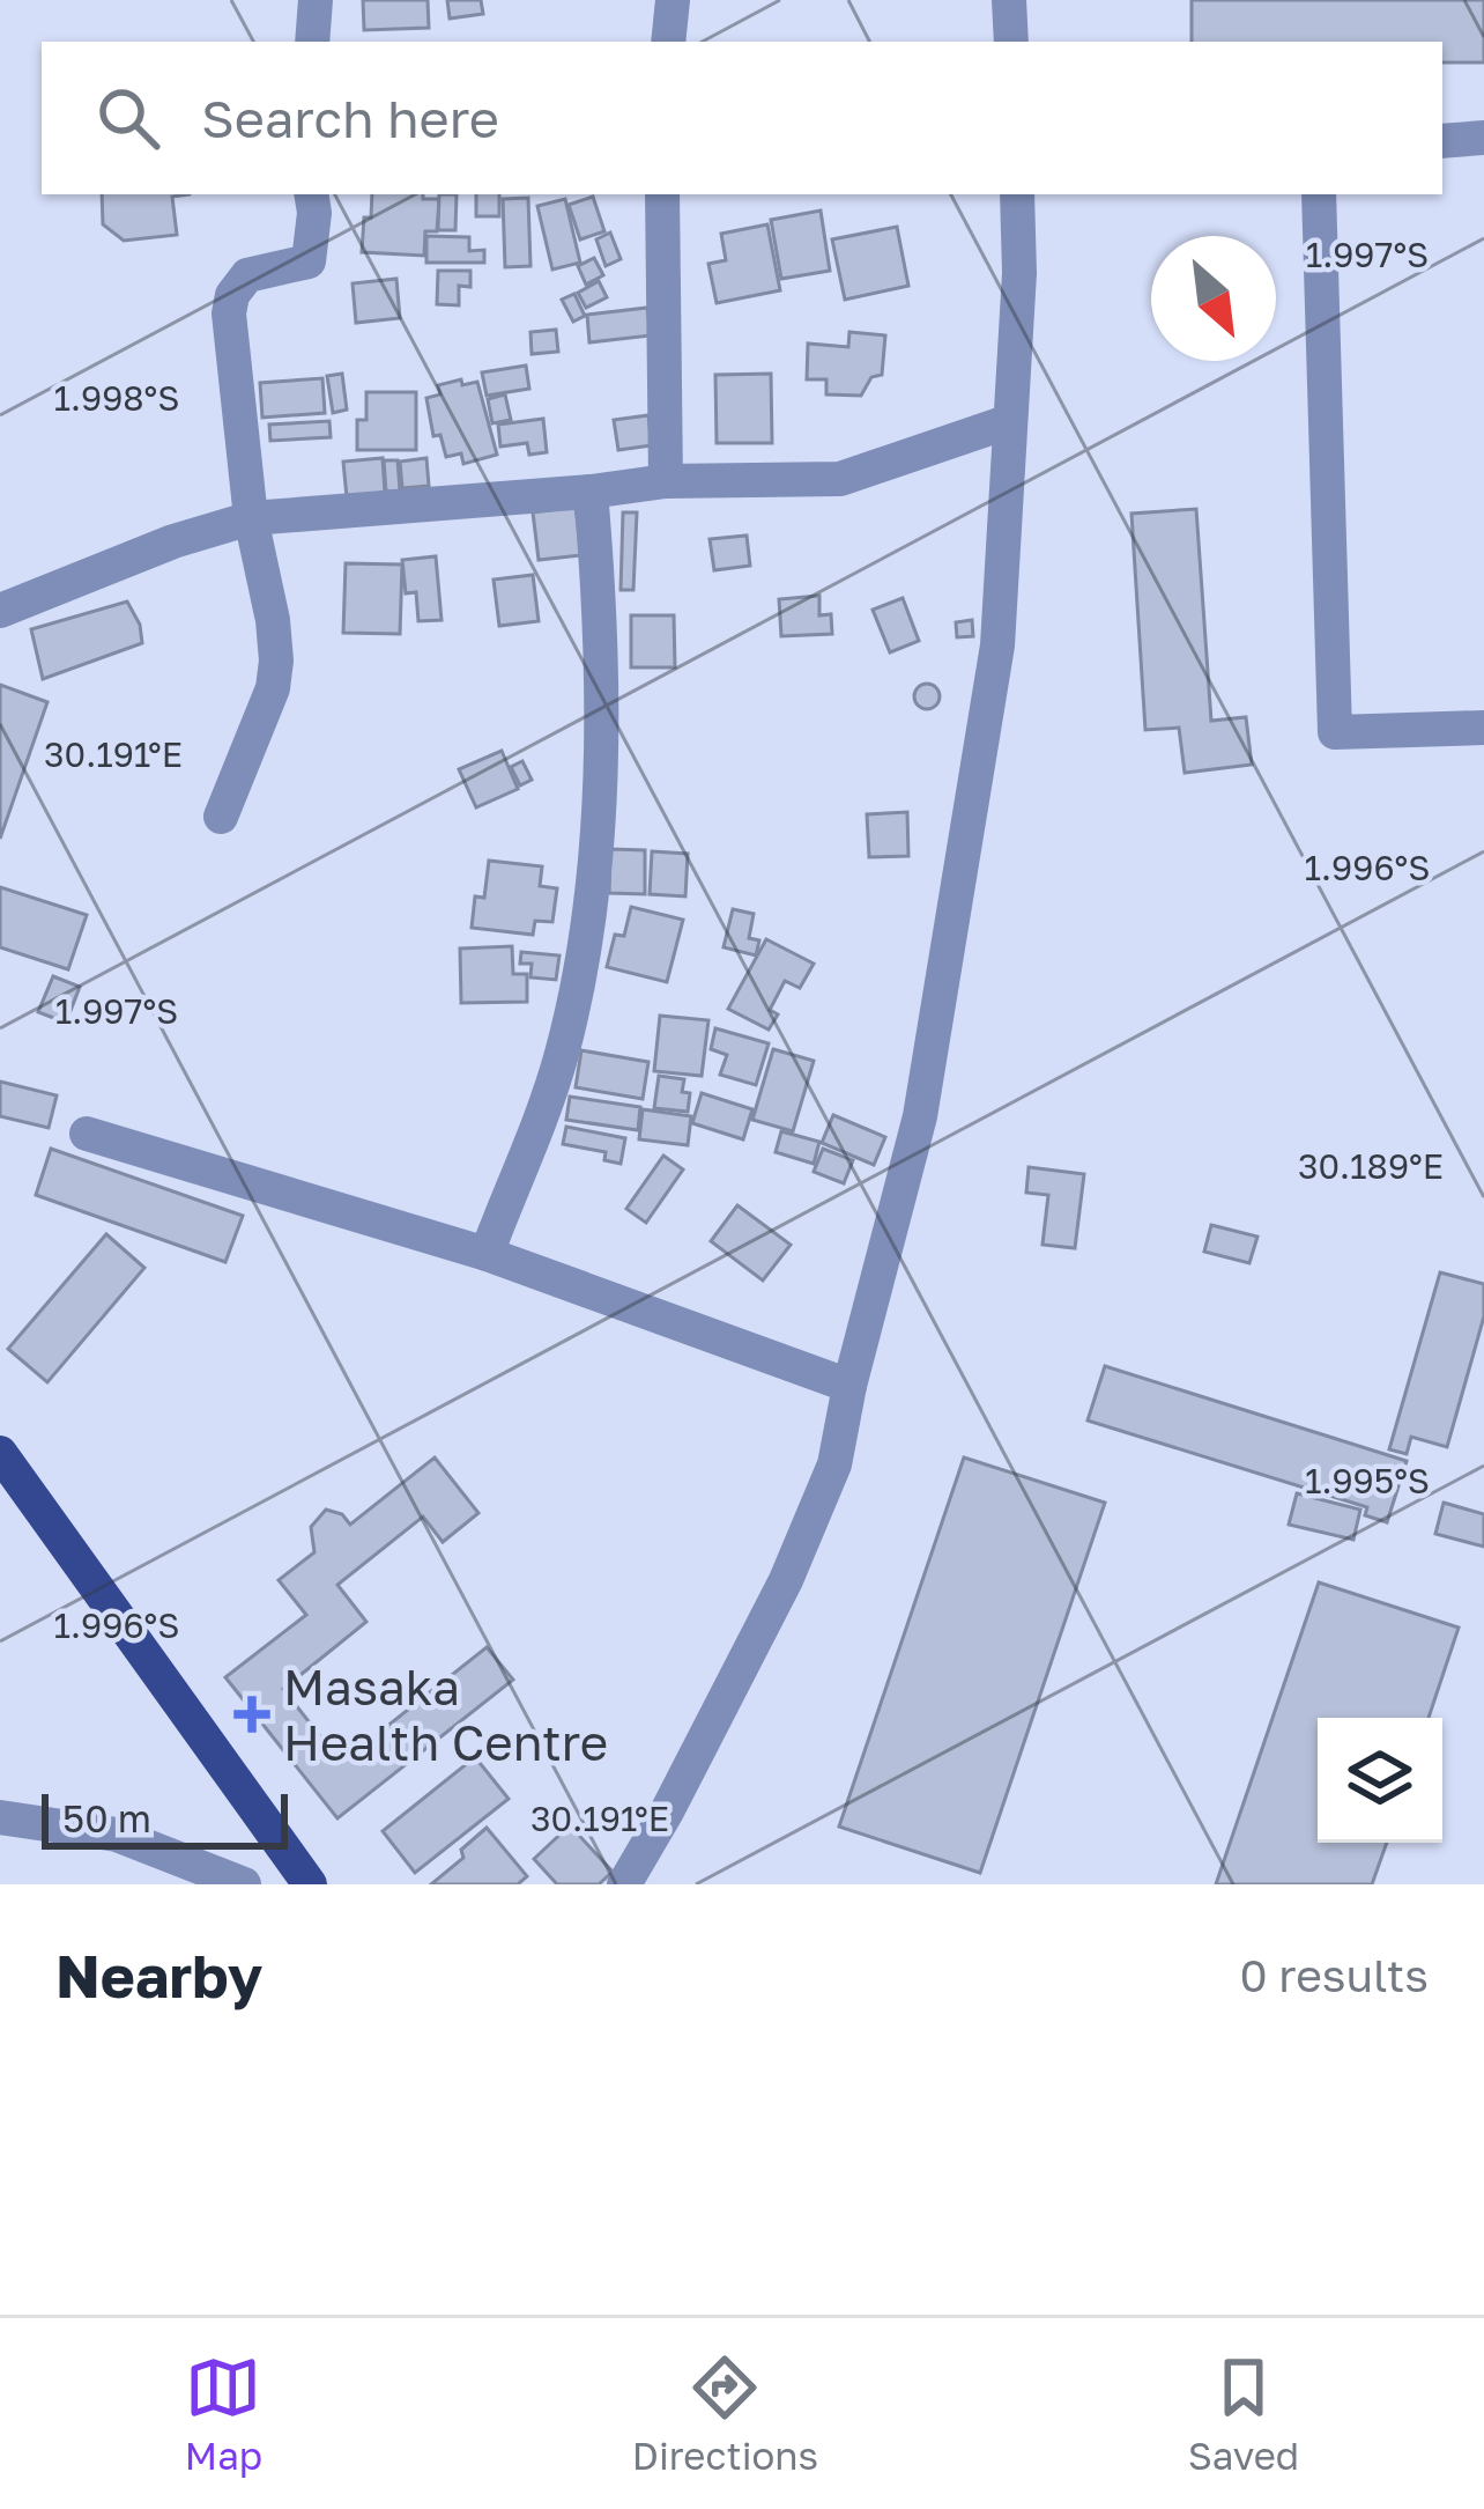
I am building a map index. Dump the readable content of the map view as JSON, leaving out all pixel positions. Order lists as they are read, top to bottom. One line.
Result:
{"places":{"health":["Masaka Health Centre"]},"scale_bar":"50 m","north":"bottom right","page":{"search":"Search here","scale":"50 m","heading":["Nearby","0 results"],"nav":["Map","Directions","Saved"]},"coordinates":["1.997°S","1.998°S","30.191°E","1.996°S","30.189°E","1.995°S"]}
